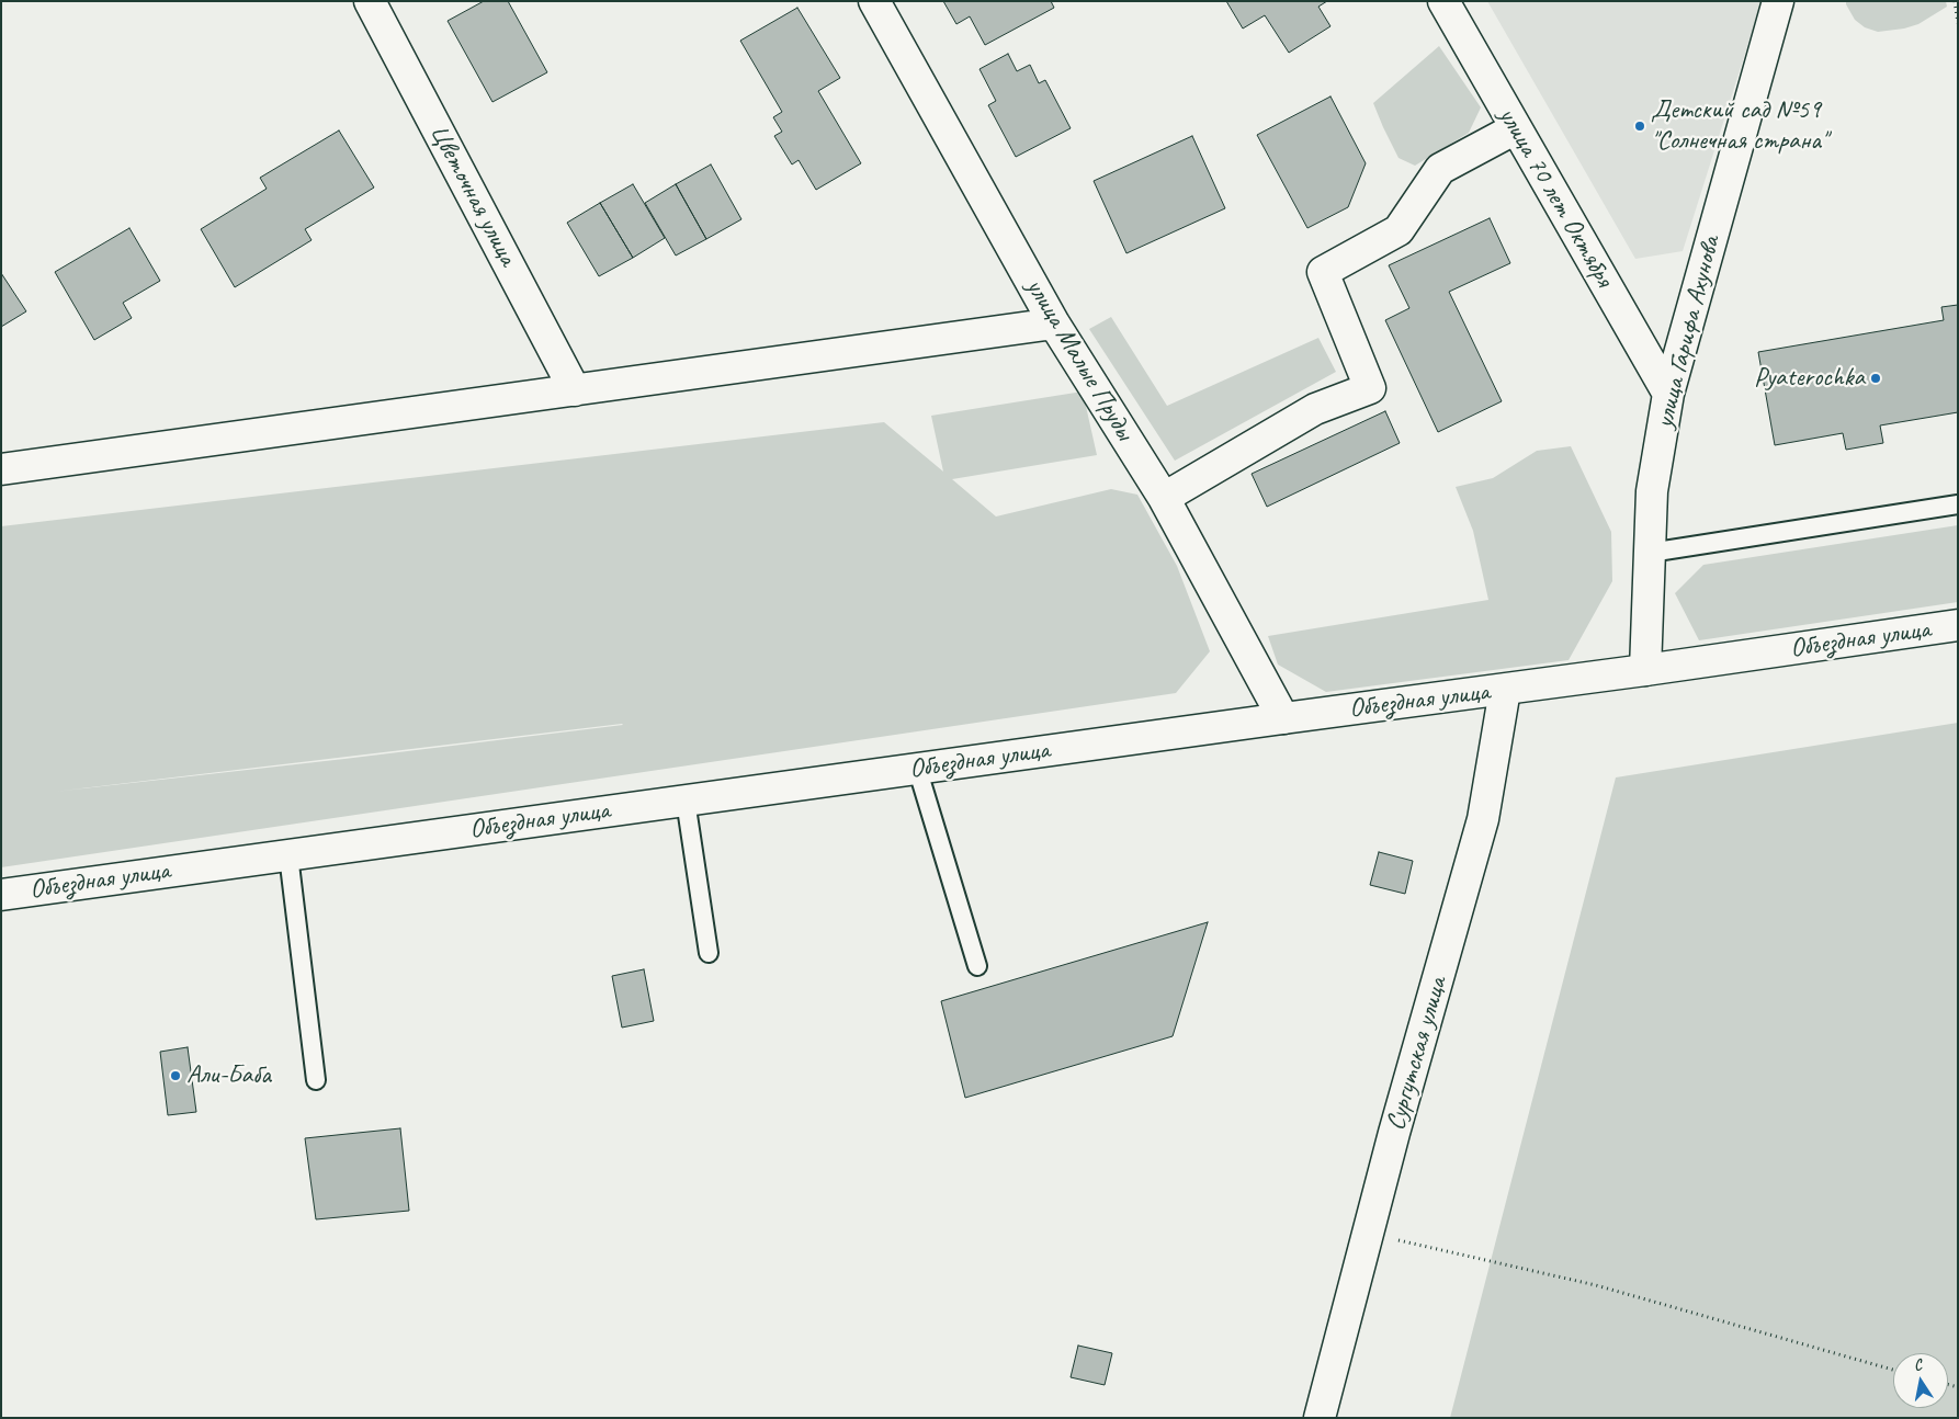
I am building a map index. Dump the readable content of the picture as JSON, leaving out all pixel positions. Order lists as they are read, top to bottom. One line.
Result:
{"streets":{"street":["Цветочная улица","улица 70 лет Октября","улица Гарифа Ахунова","улица Малые Пруды","Объездная улица","Сургутская улица"]},"crossings":[["улица 70 лет Октября","улица Гарифа Ахунова"],["улица Гарифа Ахунова","Объездная улица"],["улица Малые Пруды","Объездная улица"],["Объездная улица","Сургутская улица"]],"places":["Детский сад №59 \"Солнечная страна\"","Pyaterochka","Али-Баба"],"north":"top"}
